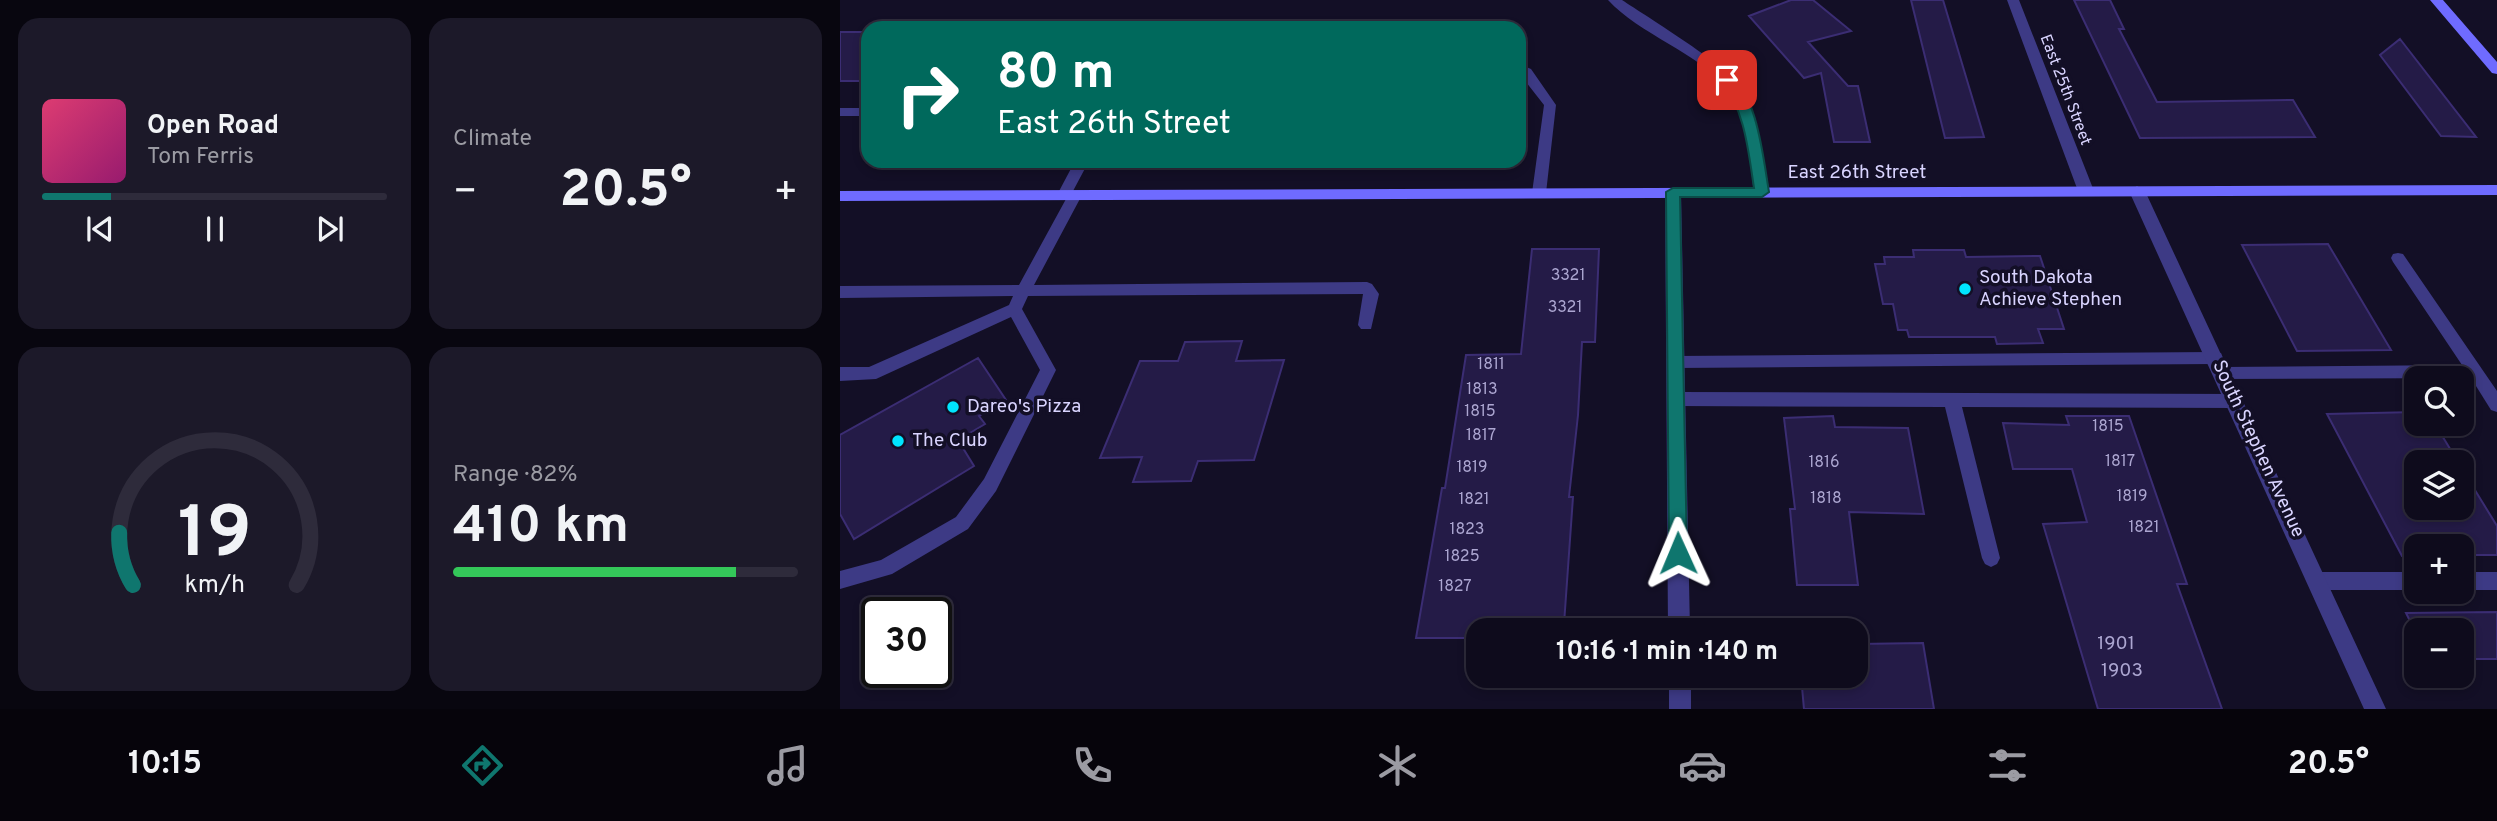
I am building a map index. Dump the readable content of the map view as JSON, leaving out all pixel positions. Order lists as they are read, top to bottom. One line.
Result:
{"streets":{"main road":["East 26th Street"],"street":["East 25th Street","South Stephen Avenue"]},"crossings":[["East 25th Street","East 26th Street"],["East 26th Street","South Stephen Avenue"]],"places":["South Dakota Achieve Stephen","Dareo's Pizza","The Club"],"house_numbers":["3321","3321","1811","1813","1815","1815","1817","1817","1816","1819","1819","1818","1821","1821","1823","1825","1827","1901","1903"],"page":{"tile":["Climate",["Range · 82%","410 km"]],"turn":["80 m","East 26th Street"],"song":["Open Road","Tom Ferris"],"heat":["−","20.5°","+"],"map_buttons":["+","−"],"limit":"30","trip":"10:16 · 1 min · 140 m","tabs":["10:15","20.5°"],"gauge":["19","km/h"]}}
